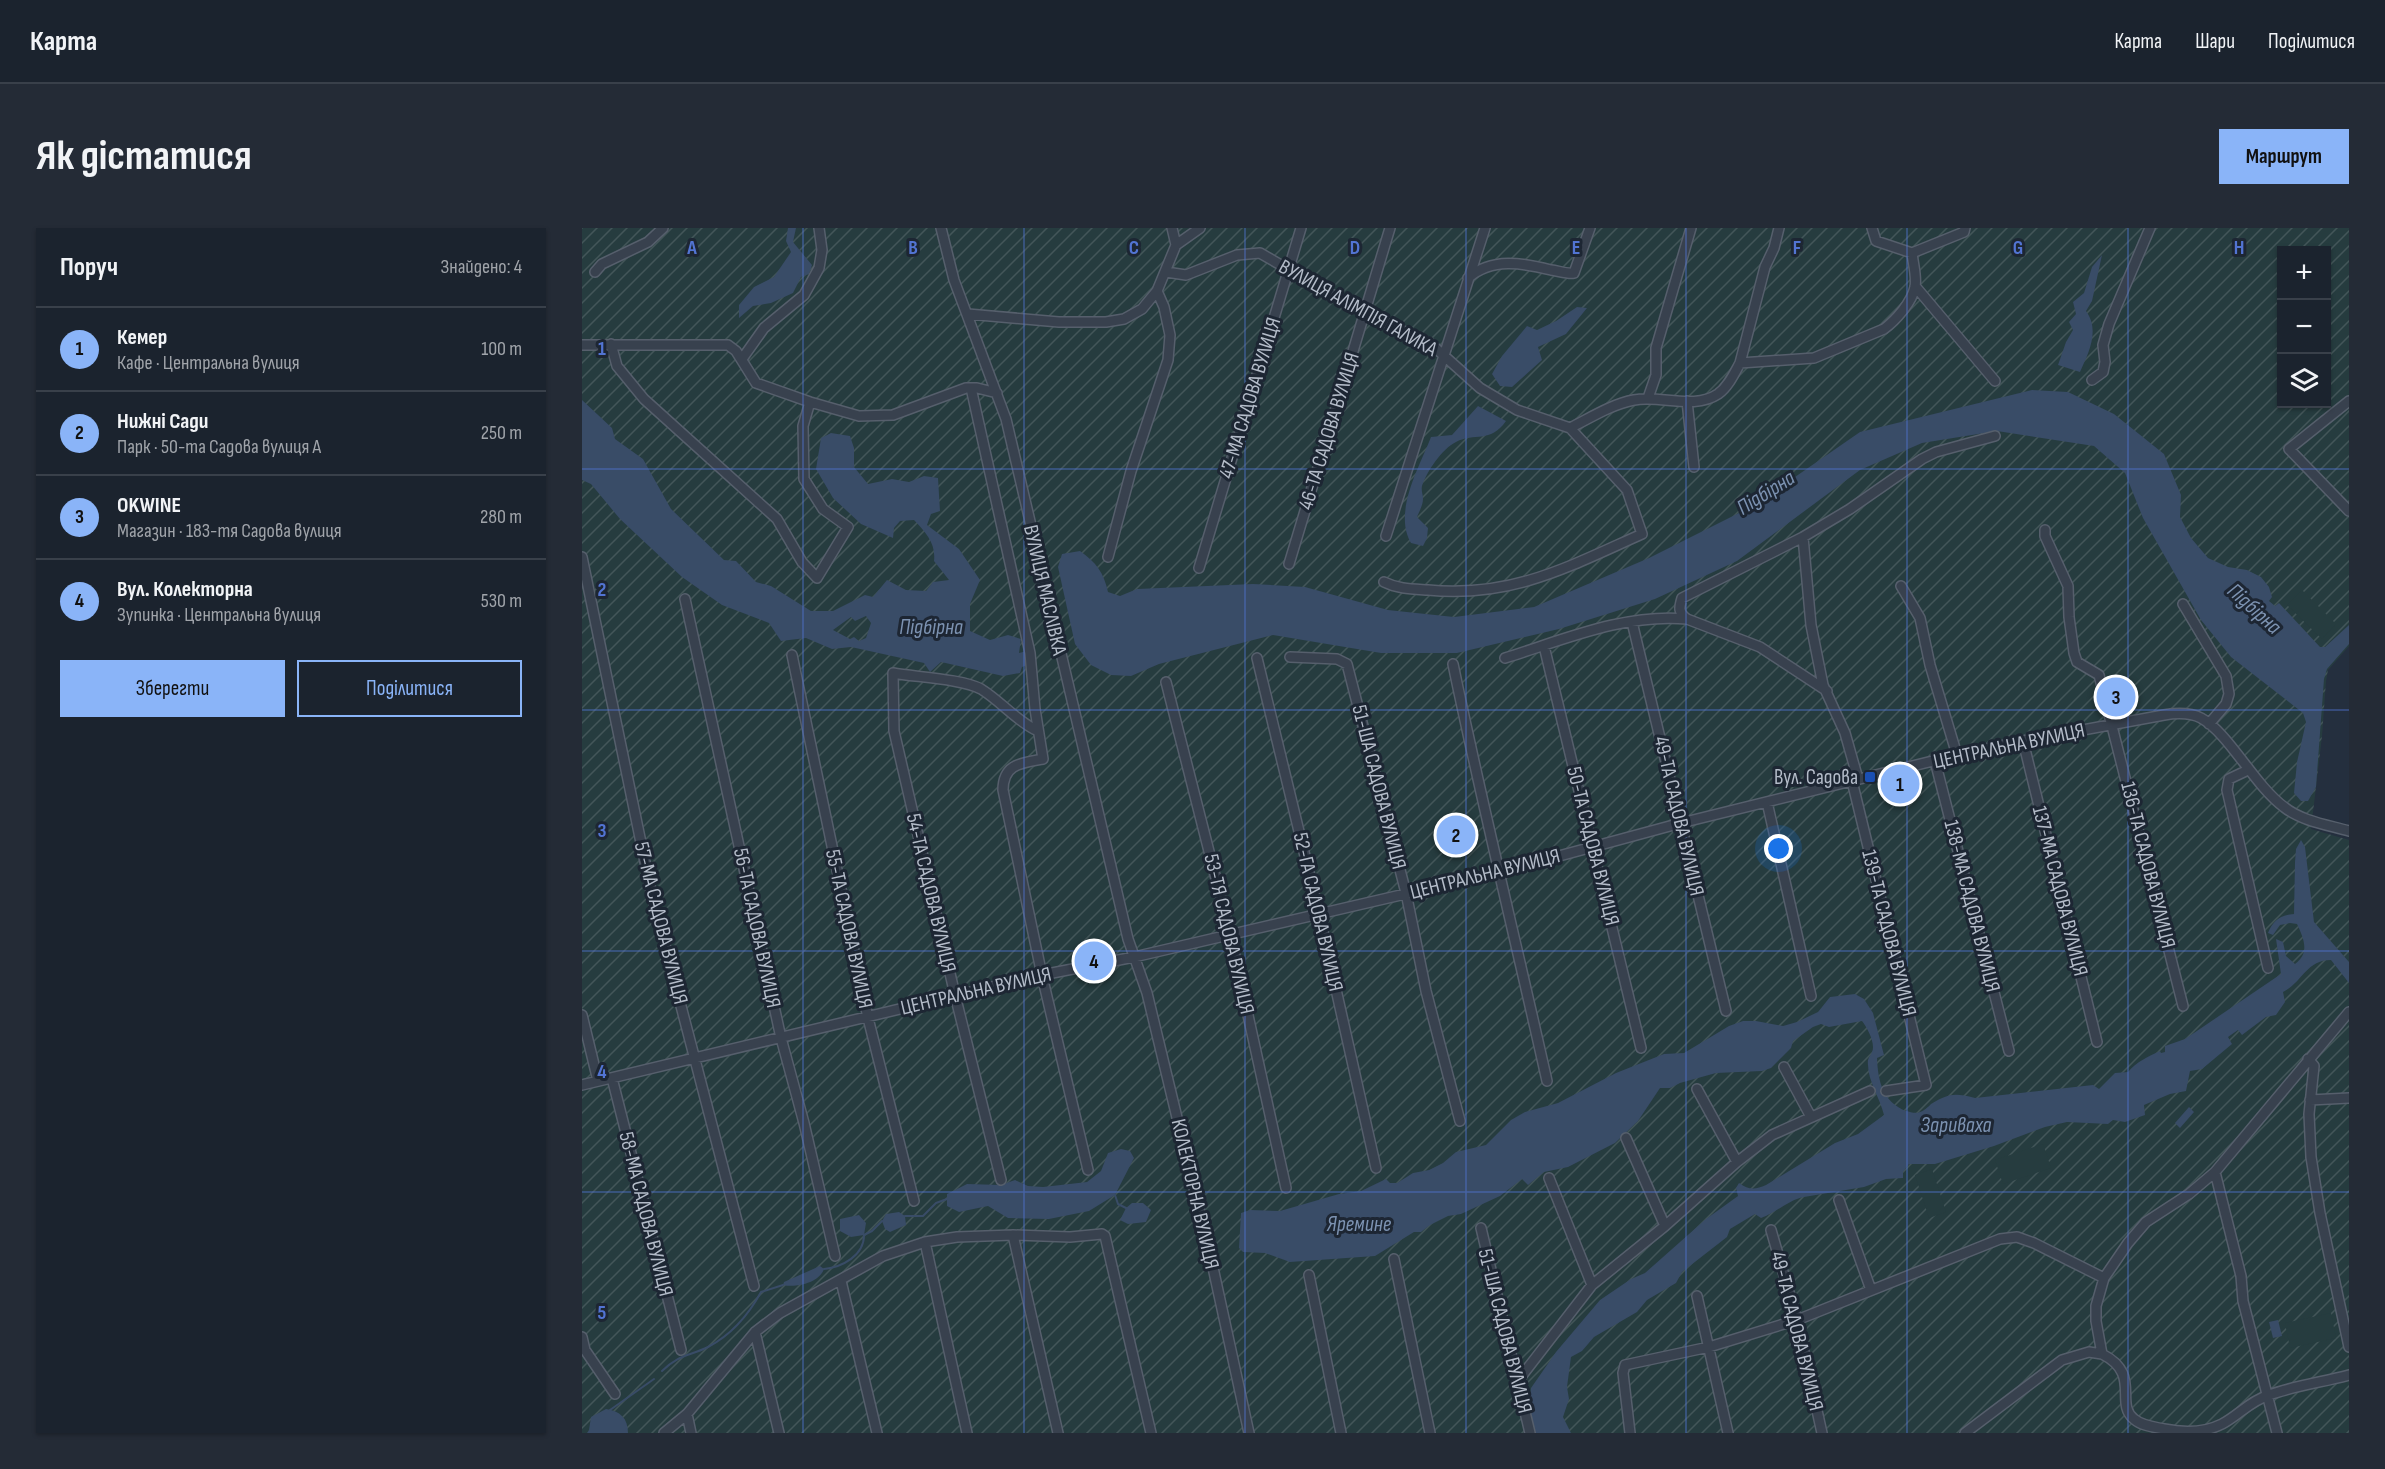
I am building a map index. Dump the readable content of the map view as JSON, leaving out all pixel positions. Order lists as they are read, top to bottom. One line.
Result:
{"streets":{"street":["ВУЛИЦЯ АЛІМПІЯ ГАЛИКА","47-МА САДОВА ВУЛИЦЯ","46-ТА САДОВА ВУЛИЦЯ","ВУЛИЦЯ МАСЛІВКА","ЦЕНТРАЛЬНА ВУЛИЦЯ","51-ША САДОВА ВУЛИЦЯ","49-ТА САДОВА ВУЛИЦЯ","50-ТА САДОВА ВУЛИЦЯ","136-ТА САДОВА ВУЛИЦЯ","137-МА САДОВА ВУЛИЦЯ","54-ТА САДОВА ВУЛИЦЯ","138-МА САДОВА ВУЛИЦЯ","52-ГА САДОВА ВУЛИЦЯ","57-МА САДОВА ВУЛИЦЯ","56-ТА САДОВА ВУЛИЦЯ","55-ТА САДОВА ВУЛИЦЯ","139-ТА САДОВА ВУЛИЦЯ","53-ТЯ САДОВА ВУЛИЦЯ","КОЛЕКТОРНА ВУЛИЦЯ","58-МА САДОВА ВУЛИЦЯ"]},"crossings":[["ВУЛИЦЯ АЛІМПІЯ ГАЛИКА","47-МА САДОВА ВУЛИЦЯ"],["ВУЛИЦЯ АЛІМПІЯ ГАЛИКА","46-ТА САДОВА ВУЛИЦЯ"],["ВУЛИЦЯ МАСЛІВКА","ЦЕНТРАЛЬНА ВУЛИЦЯ"],["ВУЛИЦЯ МАСЛІВКА","КОЛЕКТОРНА ВУЛИЦЯ"],["ЦЕНТРАЛЬНА ВУЛИЦЯ","51-ША САДОВА ВУЛИЦЯ"],["ЦЕНТРАЛЬНА ВУЛИЦЯ","49-ТА САДОВА ВУЛИЦЯ"],["ЦЕНТРАЛЬНА ВУЛИЦЯ","50-ТА САДОВА ВУЛИЦЯ"],["ЦЕНТРАЛЬНА ВУЛИЦЯ","136-ТА САДОВА ВУЛИЦЯ"],["ЦЕНТРАЛЬНА ВУЛИЦЯ","137-МА САДОВА ВУЛИЦЯ"],["ЦЕНТРАЛЬНА ВУЛИЦЯ","54-ТА САДОВА ВУЛИЦЯ"],["ЦЕНТРАЛЬНА ВУЛИЦЯ","138-МА САДОВА ВУЛИЦЯ"],["ЦЕНТРАЛЬНА ВУЛИЦЯ","52-ГА САДОВА ВУЛИЦЯ"],["ЦЕНТРАЛЬНА ВУЛИЦЯ","57-МА САДОВА ВУЛИЦЯ"],["ЦЕНТРАЛЬНА ВУЛИЦЯ","56-ТА САДОВА ВУЛИЦЯ"],["ЦЕНТРАЛЬНА ВУЛИЦЯ","55-ТА САДОВА ВУЛИЦЯ"],["ЦЕНТРАЛЬНА ВУЛИЦЯ","139-ТА САДОВА ВУЛИЦЯ"],["ЦЕНТРАЛЬНА ВУЛИЦЯ","53-ТЯ САДОВА ВУЛИЦЯ"],["ЦЕНТРАЛЬНА ВУЛИЦЯ","КОЛЕКТОРНА ВУЛИЦЯ"],["ЦЕНТРАЛЬНА ВУЛИЦЯ","58-МА САДОВА ВУЛИЦЯ"]],"water":["Підбірна","Зариваха","Яремине"],"places":{"transit":["Вул. Садова"]},"page":{"header":"Карта","nav":["Карта","Шари","Поділитися"],"buttons":["Маршрут",["Зберегти","Поділитися"]],"title":"Як дістатися","heading":["Поруч","Знайдено: 4"],"map_buttons":["+","−"],"list":[{"mark":"1","name":"Кемер","note":"Кафе · Центральна вулиця","value":"100 m"},{"mark":"2","name":"Нижні Сади","note":"Парк · 50-та Садова вулиця А","value":"250 m"},{"mark":"3","name":"OKWINE","note":"Магазин · 183-тя Садова вулиця","value":"280 m"},{"mark":"4","name":"Вул. Колекторна","note":"Зупинка · Центральна вулиця","value":"530 m"}],"pins":["3","1","2","4"]},"grid":{"columns":["A","B","C","D","E","F","G","H"],"rows":["1","2","3","4","5"]}}
